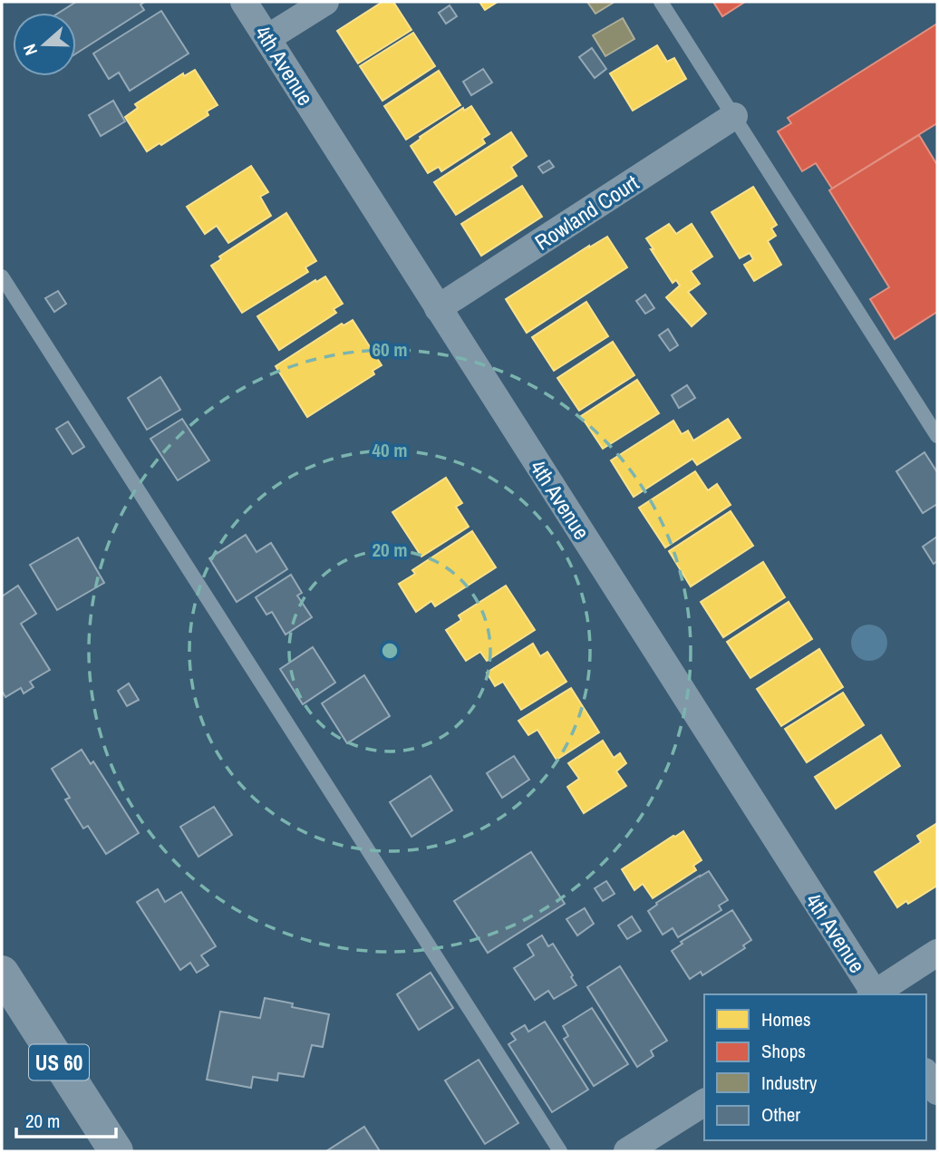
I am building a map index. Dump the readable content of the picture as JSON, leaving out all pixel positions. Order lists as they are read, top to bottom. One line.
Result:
{"streets":{"main road":["US 60"],"street":["4th Avenue","Rowland Court"]},"crossings":[["4th Avenue","Rowland Court"]],"legend":["Homes","Shops","Industry","Other"],"scale_bar":"20 m","north":"left","rings":["60 m","40 m","20 m"]}
